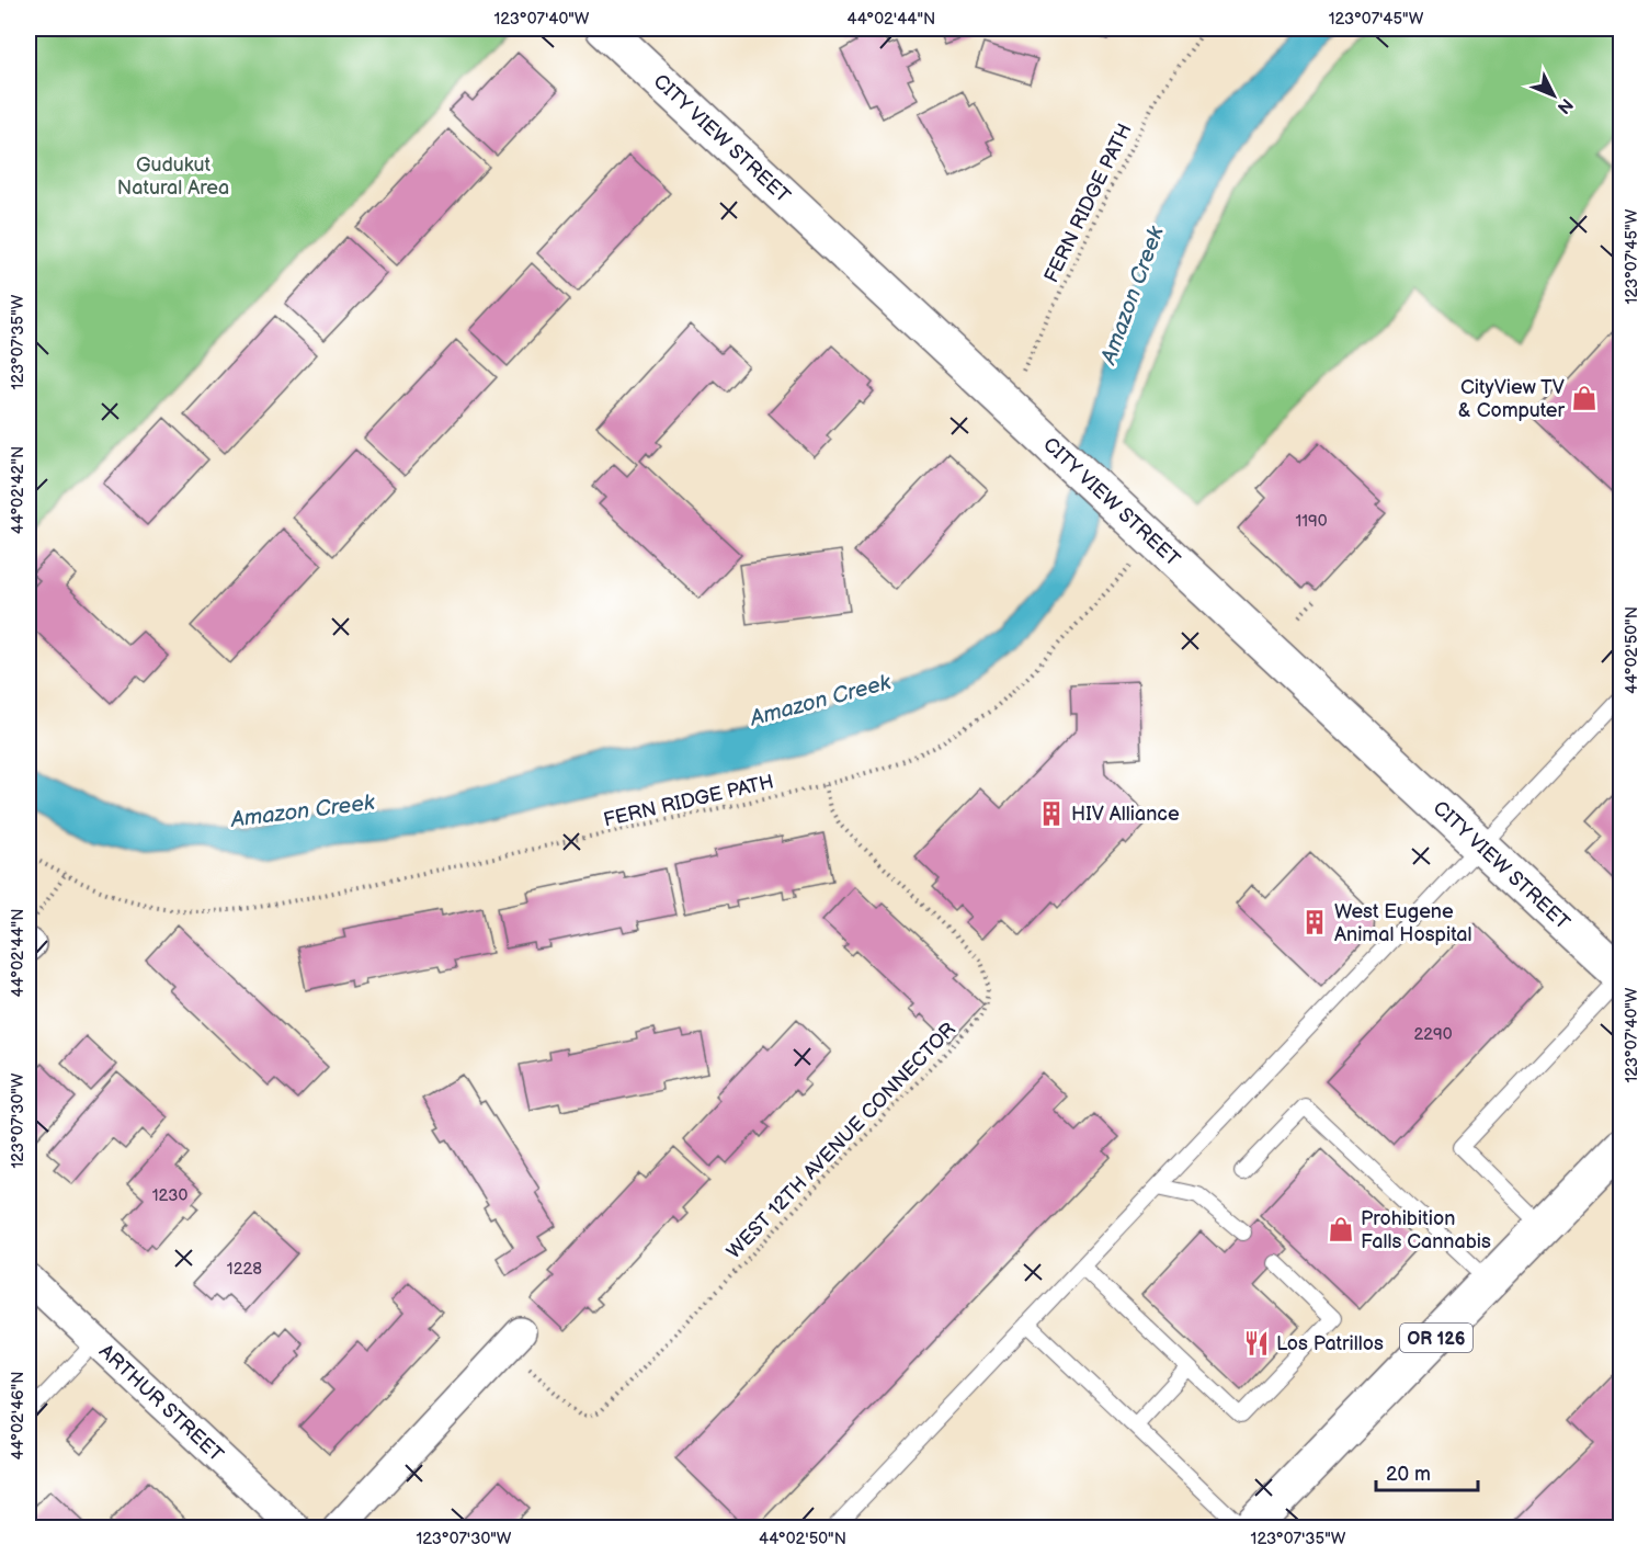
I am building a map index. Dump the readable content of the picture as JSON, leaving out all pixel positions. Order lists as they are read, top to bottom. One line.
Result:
{"streets":{"street":["CITY VIEW STREET","OR 126","ARTHUR STREET"],"path":["FERN RIDGE PATH","WEST 12TH AVENUE CONNECTOR"]},"crossings":[["CITY VIEW STREET","FERN RIDGE PATH"],["FERN RIDGE PATH","WEST 12TH AVENUE CONNECTOR"]],"water":["Amazon Creek"],"parks":["Gudukut Natural Area"],"places":{"shop":["CityView TV & Computer","Prohibition Falls Cannabis"],"building":["HIV Alliance","West Eugene Animal Hospital"],"restaurant":["Los Patrillos"]},"house_numbers":["1190","2290","1230","1228"],"scale_bar":"20 m","north":"bottom right","coordinates":["123°07'40\"W","44°02'44\"N","123°07'45\"W","123°07'35\"W","44°02'42\"N","44°02'50\"N","123°07'30\"W","44°02'46\"N"]}
